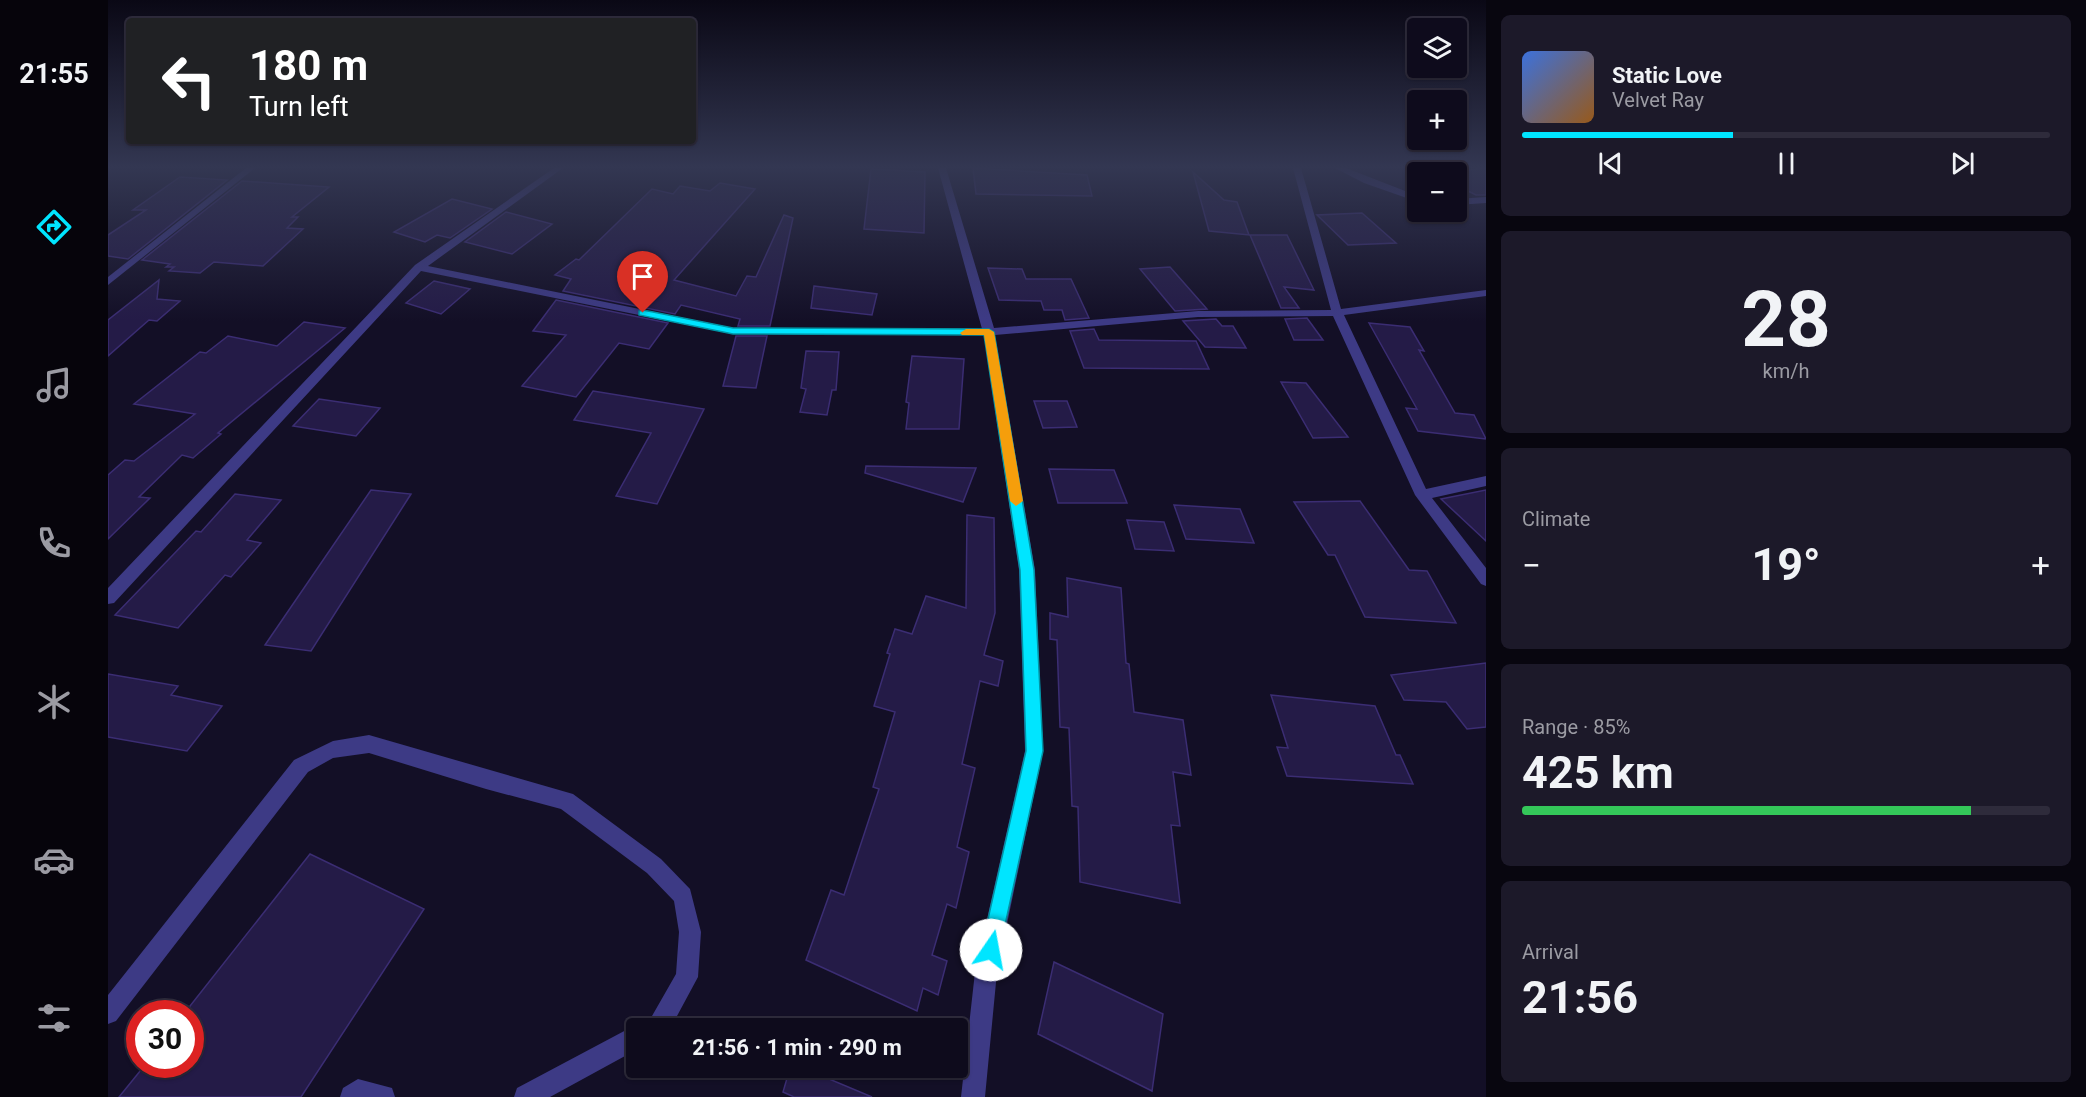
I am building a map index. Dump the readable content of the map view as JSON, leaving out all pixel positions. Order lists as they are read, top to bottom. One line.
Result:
{"page":{"tabs":"21:55","map_buttons":["+","−"],"turn":["180 m","Turn left"],"song":["Static Love","Velvet Ray"],"tile":[["28","km/h"],"Climate",["Range · 85%","425 km"],["Arrival","21:56"]],"heat":["−","19°","+"],"limit":"30","trip":"21:56 · 1 min · 290 m"}}
